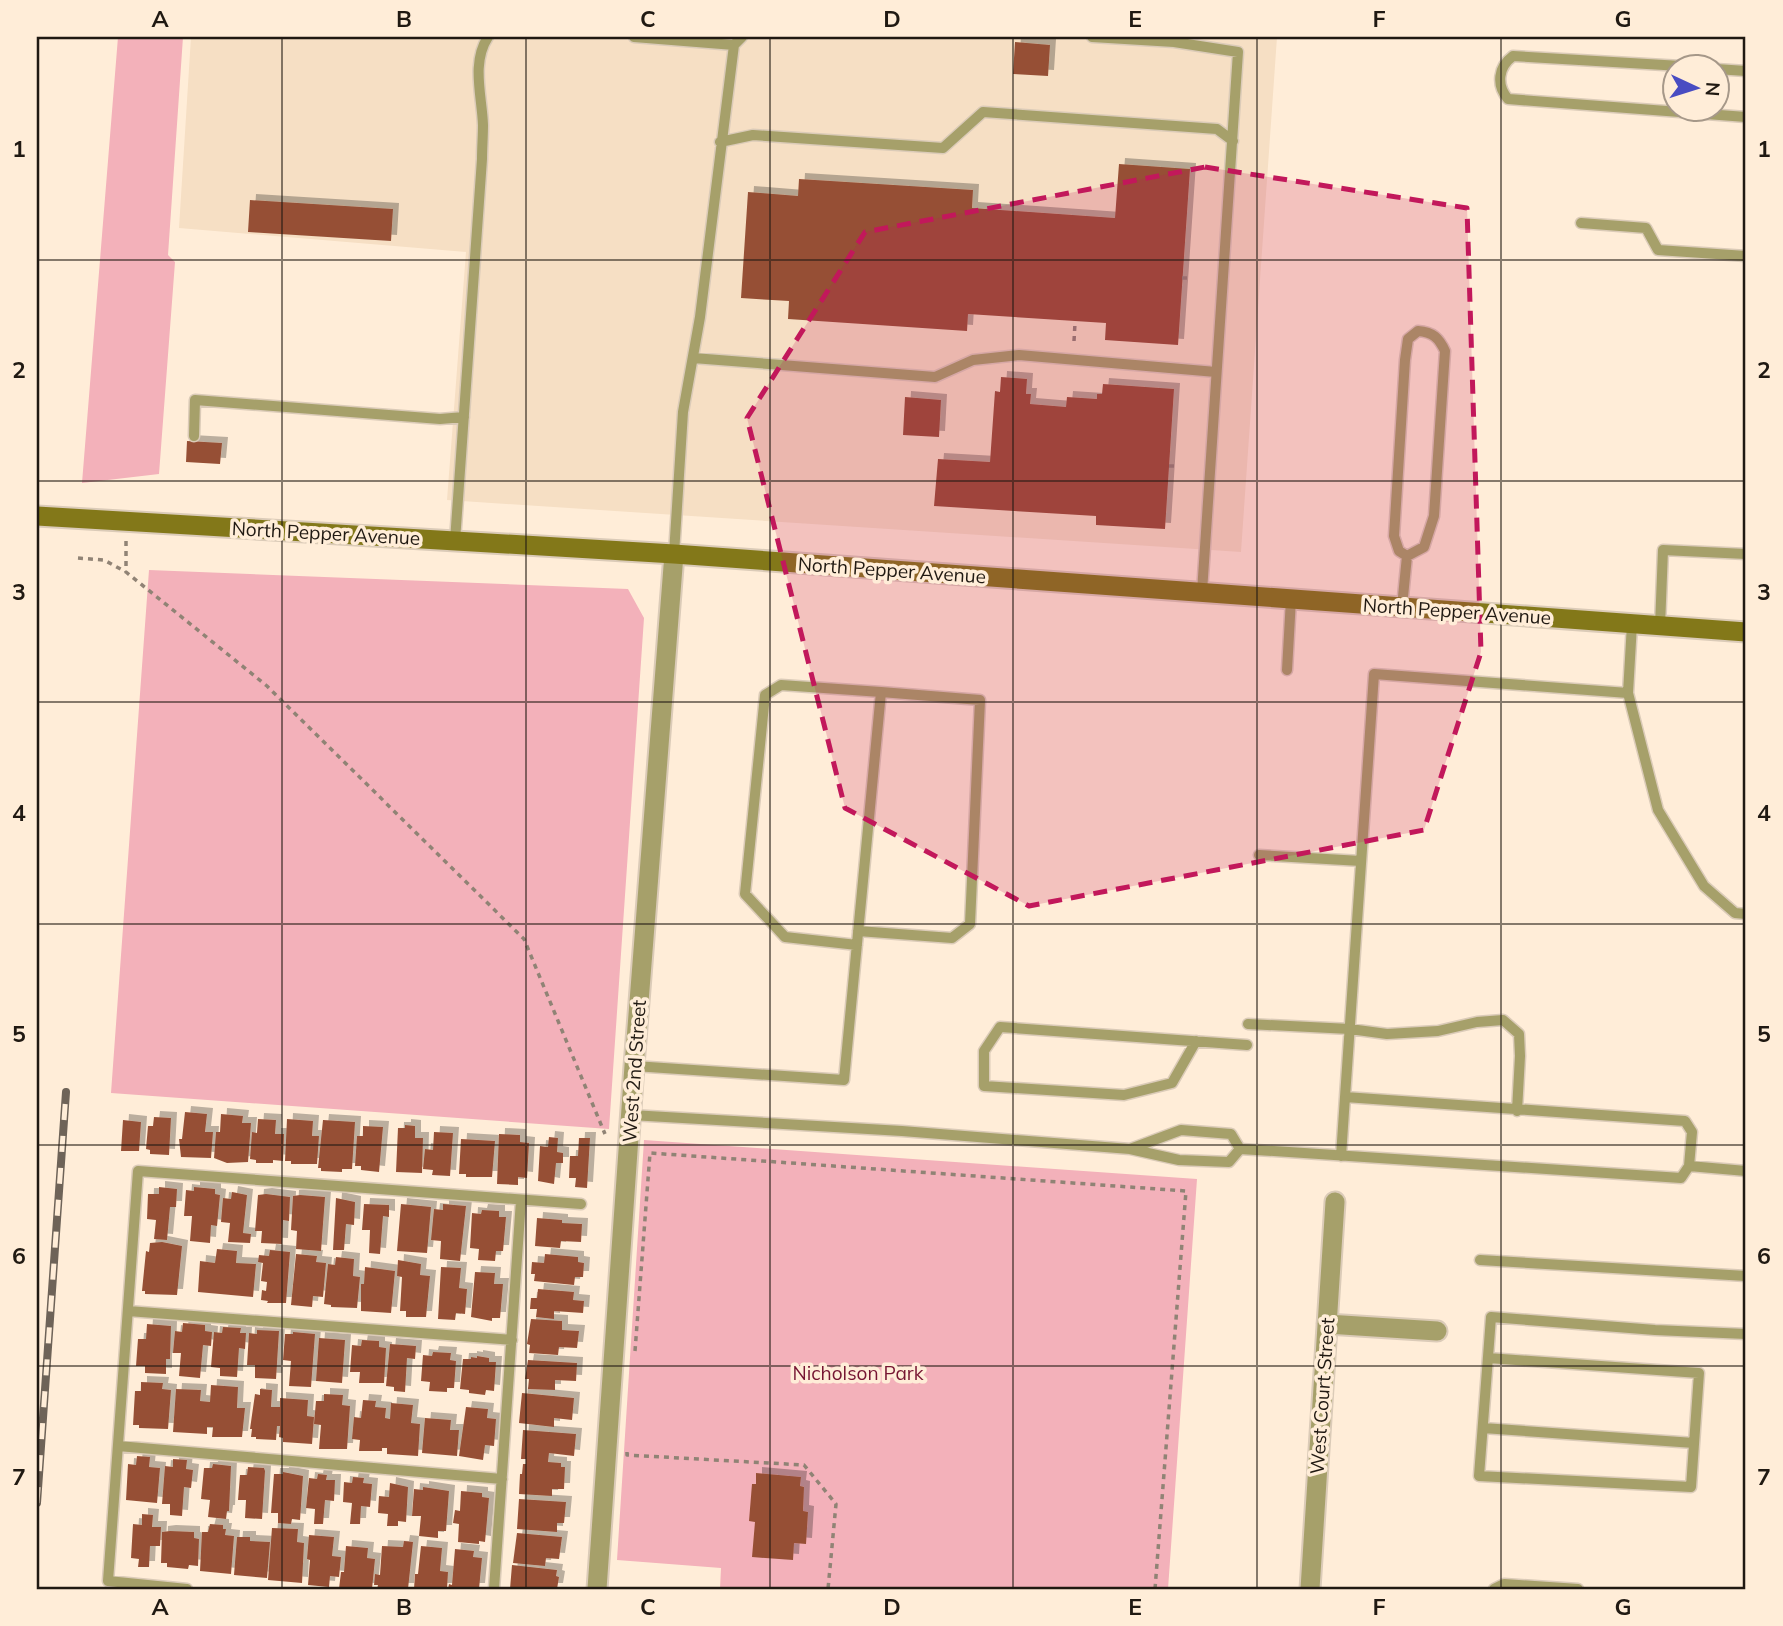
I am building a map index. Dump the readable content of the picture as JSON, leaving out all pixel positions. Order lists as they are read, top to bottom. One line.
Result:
{"streets":{"main road":["North Pepper Avenue"],"street":["West 2nd Street","West Court Street"]},"crossings":[["North Pepper Avenue","West 2nd Street"]],"parks":["Nicholson Park"],"north":"right","grid":{"columns":["A","B","C","D","E","F","G"],"rows":["1","2","3","4","5","6","7"]}}
